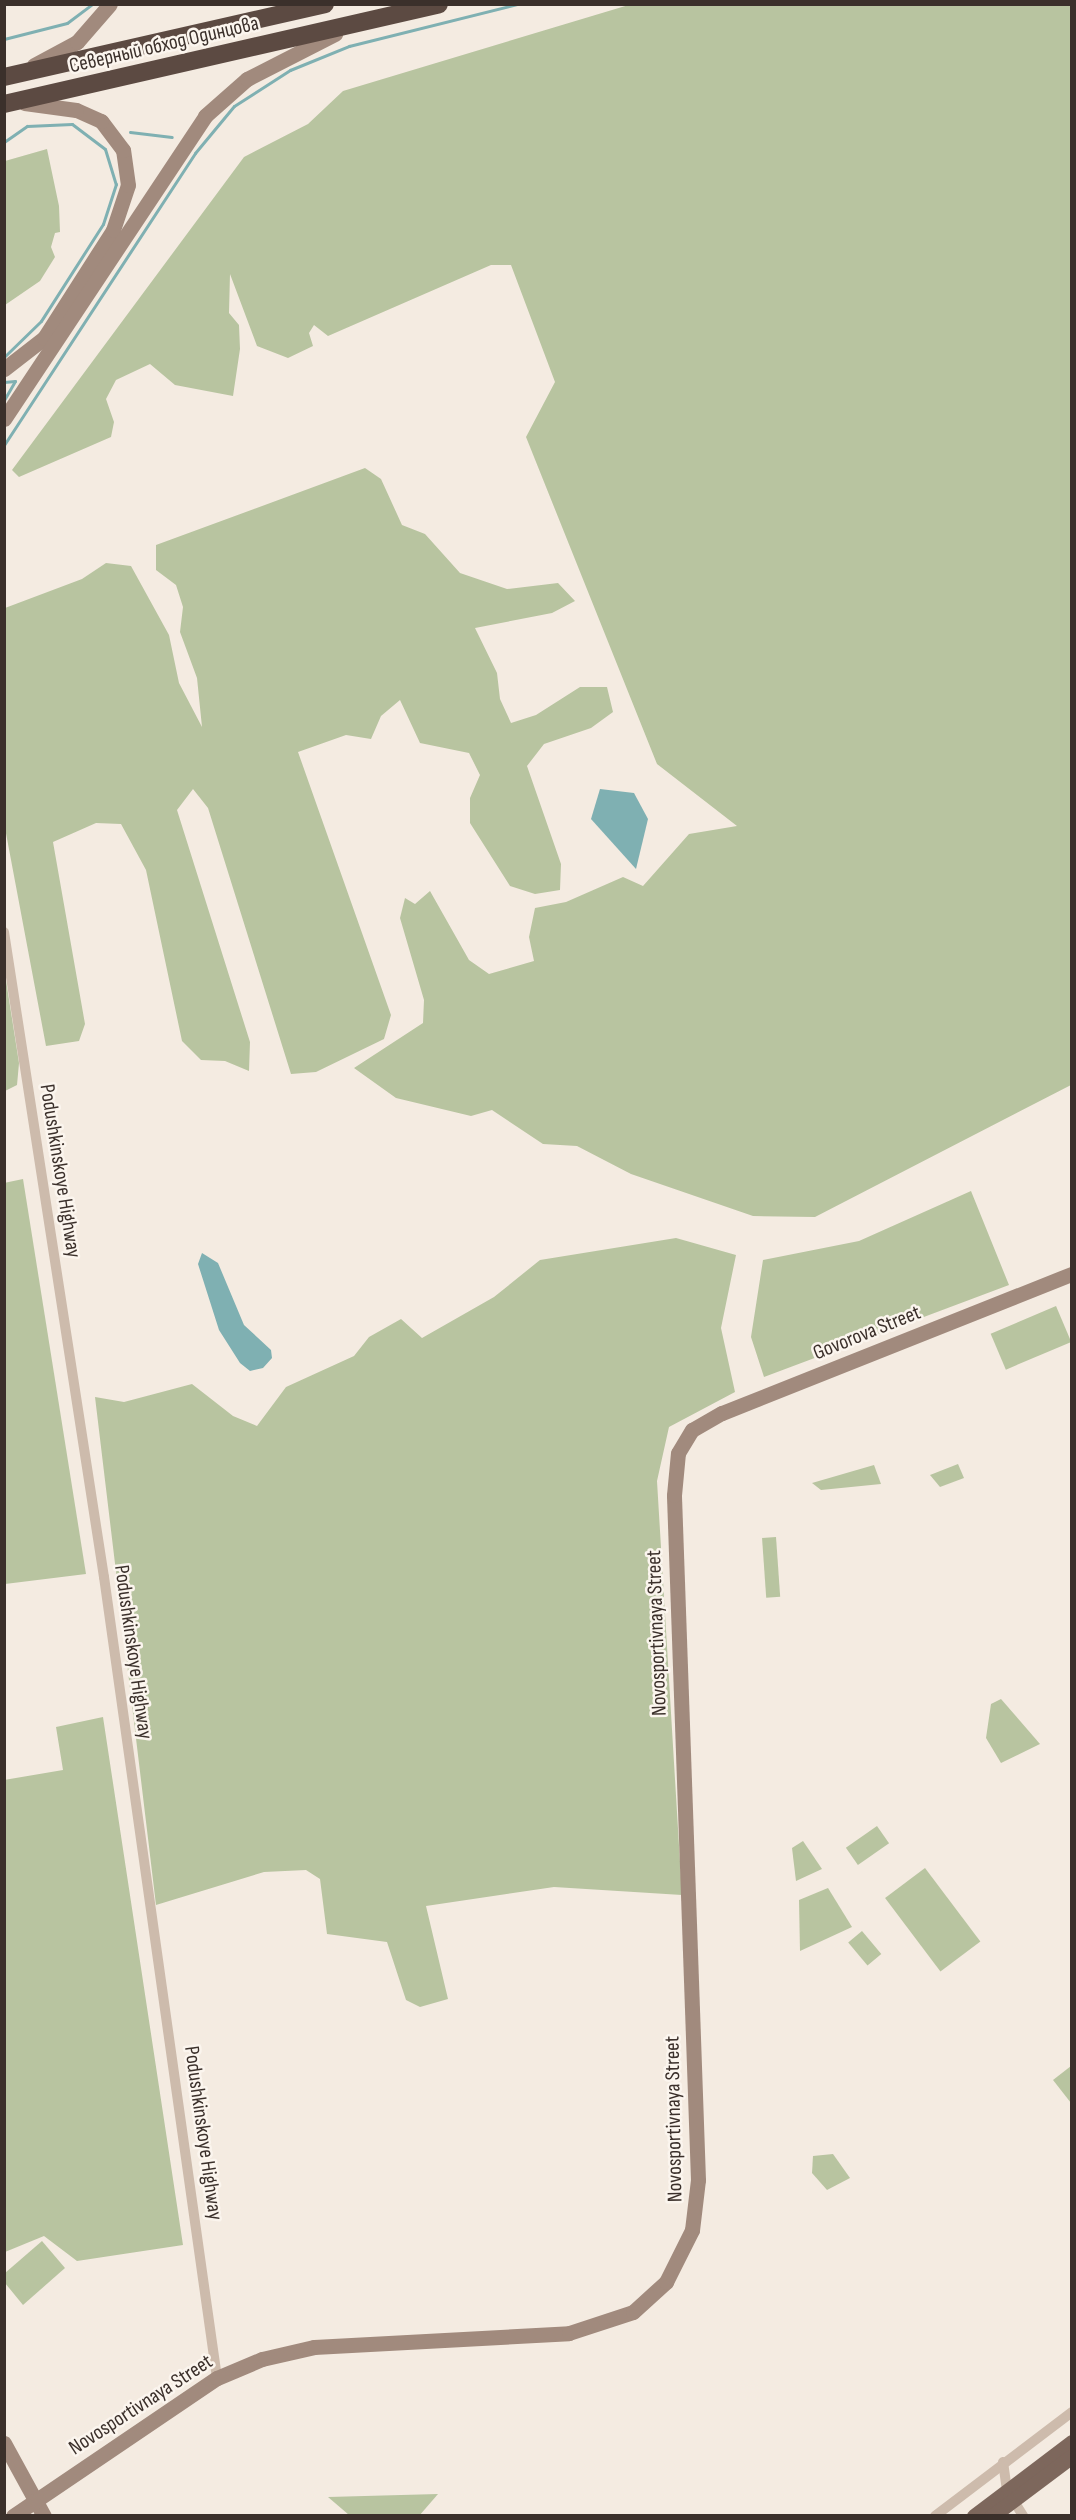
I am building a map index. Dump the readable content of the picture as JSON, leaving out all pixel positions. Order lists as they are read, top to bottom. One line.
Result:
{"streets":{"highway":["Северный обход Одинцова"],"main road":["Govorova Street","Novosportivnaya Street"],"street":["Podushkinskoye Highway"]},"crossings":[["Podushkinskoye Highway","Novosportivnaya Street"],["Govorova Street","Novosportivnaya Street"]]}
